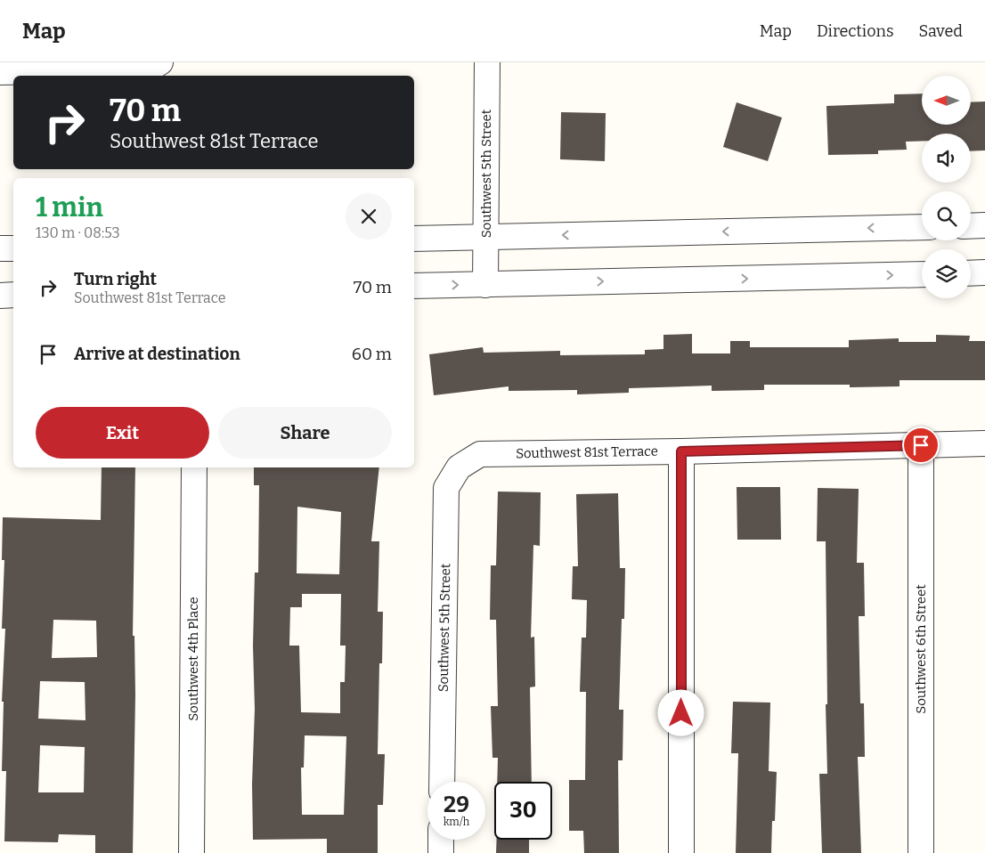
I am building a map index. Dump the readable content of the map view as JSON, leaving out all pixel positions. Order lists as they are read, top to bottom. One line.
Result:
{"streets":{"street":["Southwest 5th Street","Southwest 81st Terrace","Southwest 6th Street","Southwest 4th Place"]},"crossings":[["Southwest 5th Street","Southwest 81st Terrace"],["Southwest 81st Terrace","Southwest 6th Street"]],"north":"left","page":{"header":"Map","nav":["Map","Directions","Saved"],"turn":["70 m","Southwest 81st Terrace"],"heading":["1 min","130 m · 08:53"],"list":[{"name":"Turn right","note":"Southwest 81st Terrace","value":"70 m"},{"name":"Arrive at destination","value":"60 m"}],"buttons":["Exit","Share"],"speed":"29 km/h","limit":"30"}}
